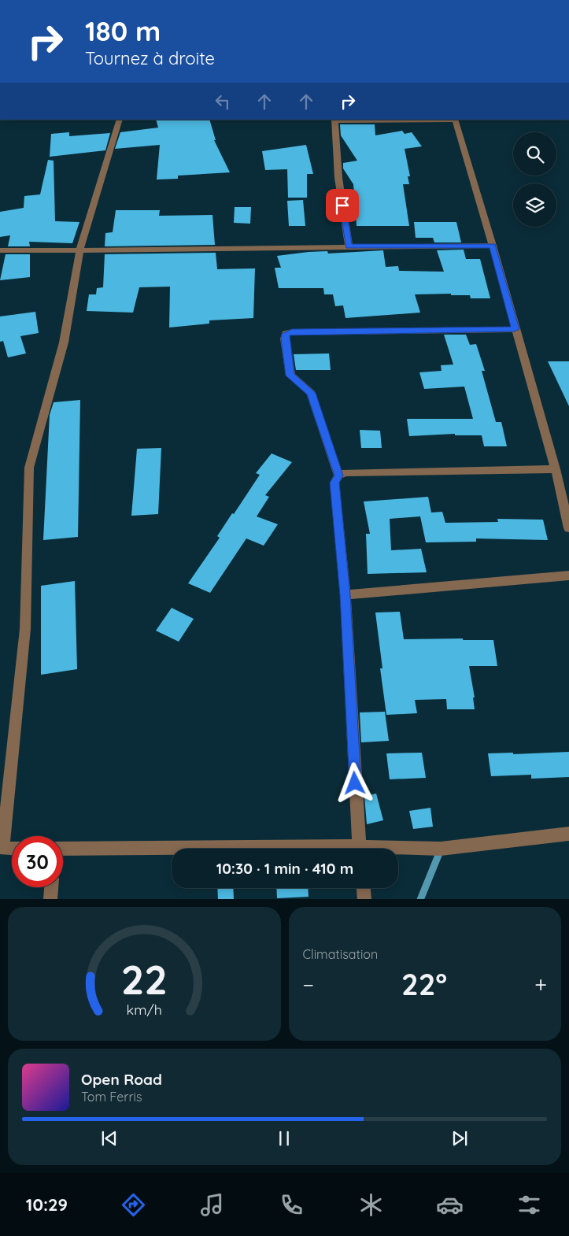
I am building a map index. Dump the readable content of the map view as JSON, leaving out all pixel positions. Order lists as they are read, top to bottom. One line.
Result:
{"page":{"turn":["180 m","Tournez à droite"],"limit":"30","trip":"10:30 · 1 min · 410 m","tile":"Climatisation","heat":["−","22°","+"],"song":["Open Road","Tom Ferris"],"tabs":"10:29","gauge":["22","km/h"]}}
